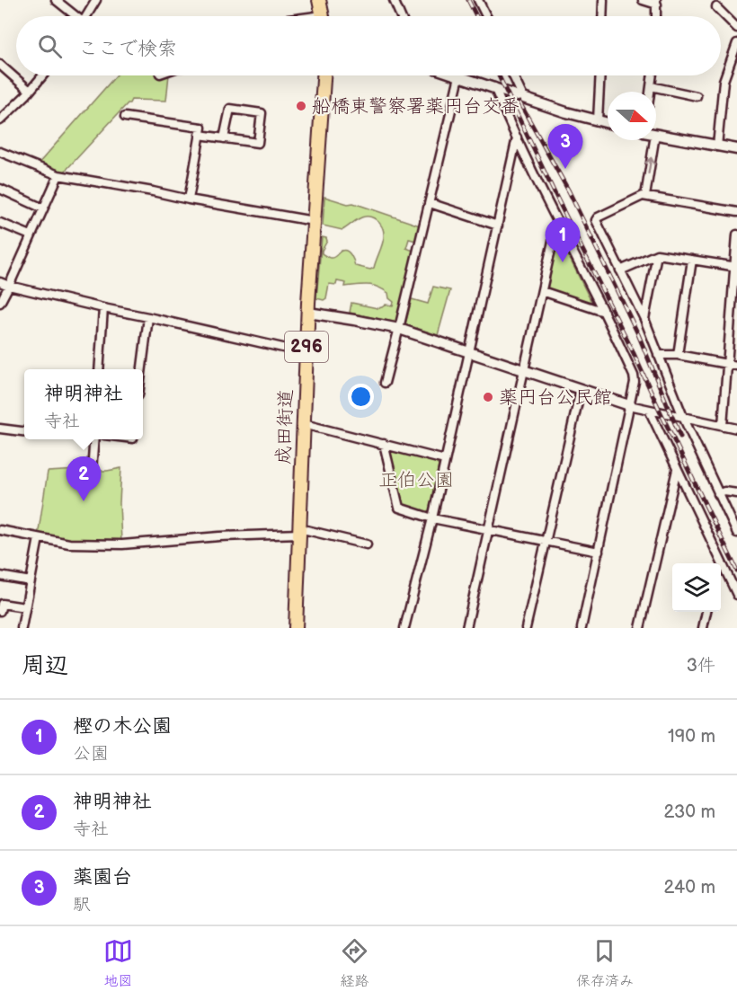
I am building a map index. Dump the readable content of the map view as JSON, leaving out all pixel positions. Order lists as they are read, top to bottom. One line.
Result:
{"streets":{"highway":["296","成田街道"]},"parks":["正伯公園"],"places":["船橋東警察署薬円台交番","薬円台公民館"],"north":"right","page":{"search":"ここで検索","pins":["3","1","2"],"popup":["神明神社","寺社"],"heading":["周辺","3件"],"list":[{"mark":"1","name":"樫の木公園","note":"公園","value":"190 m"},{"mark":"2","name":"神明神社","note":"寺社","value":"230 m"},{"mark":"3","name":"薬園台","note":"駅","value":"240 m"}],"nav":["地図","経路","保存済み"]}}
